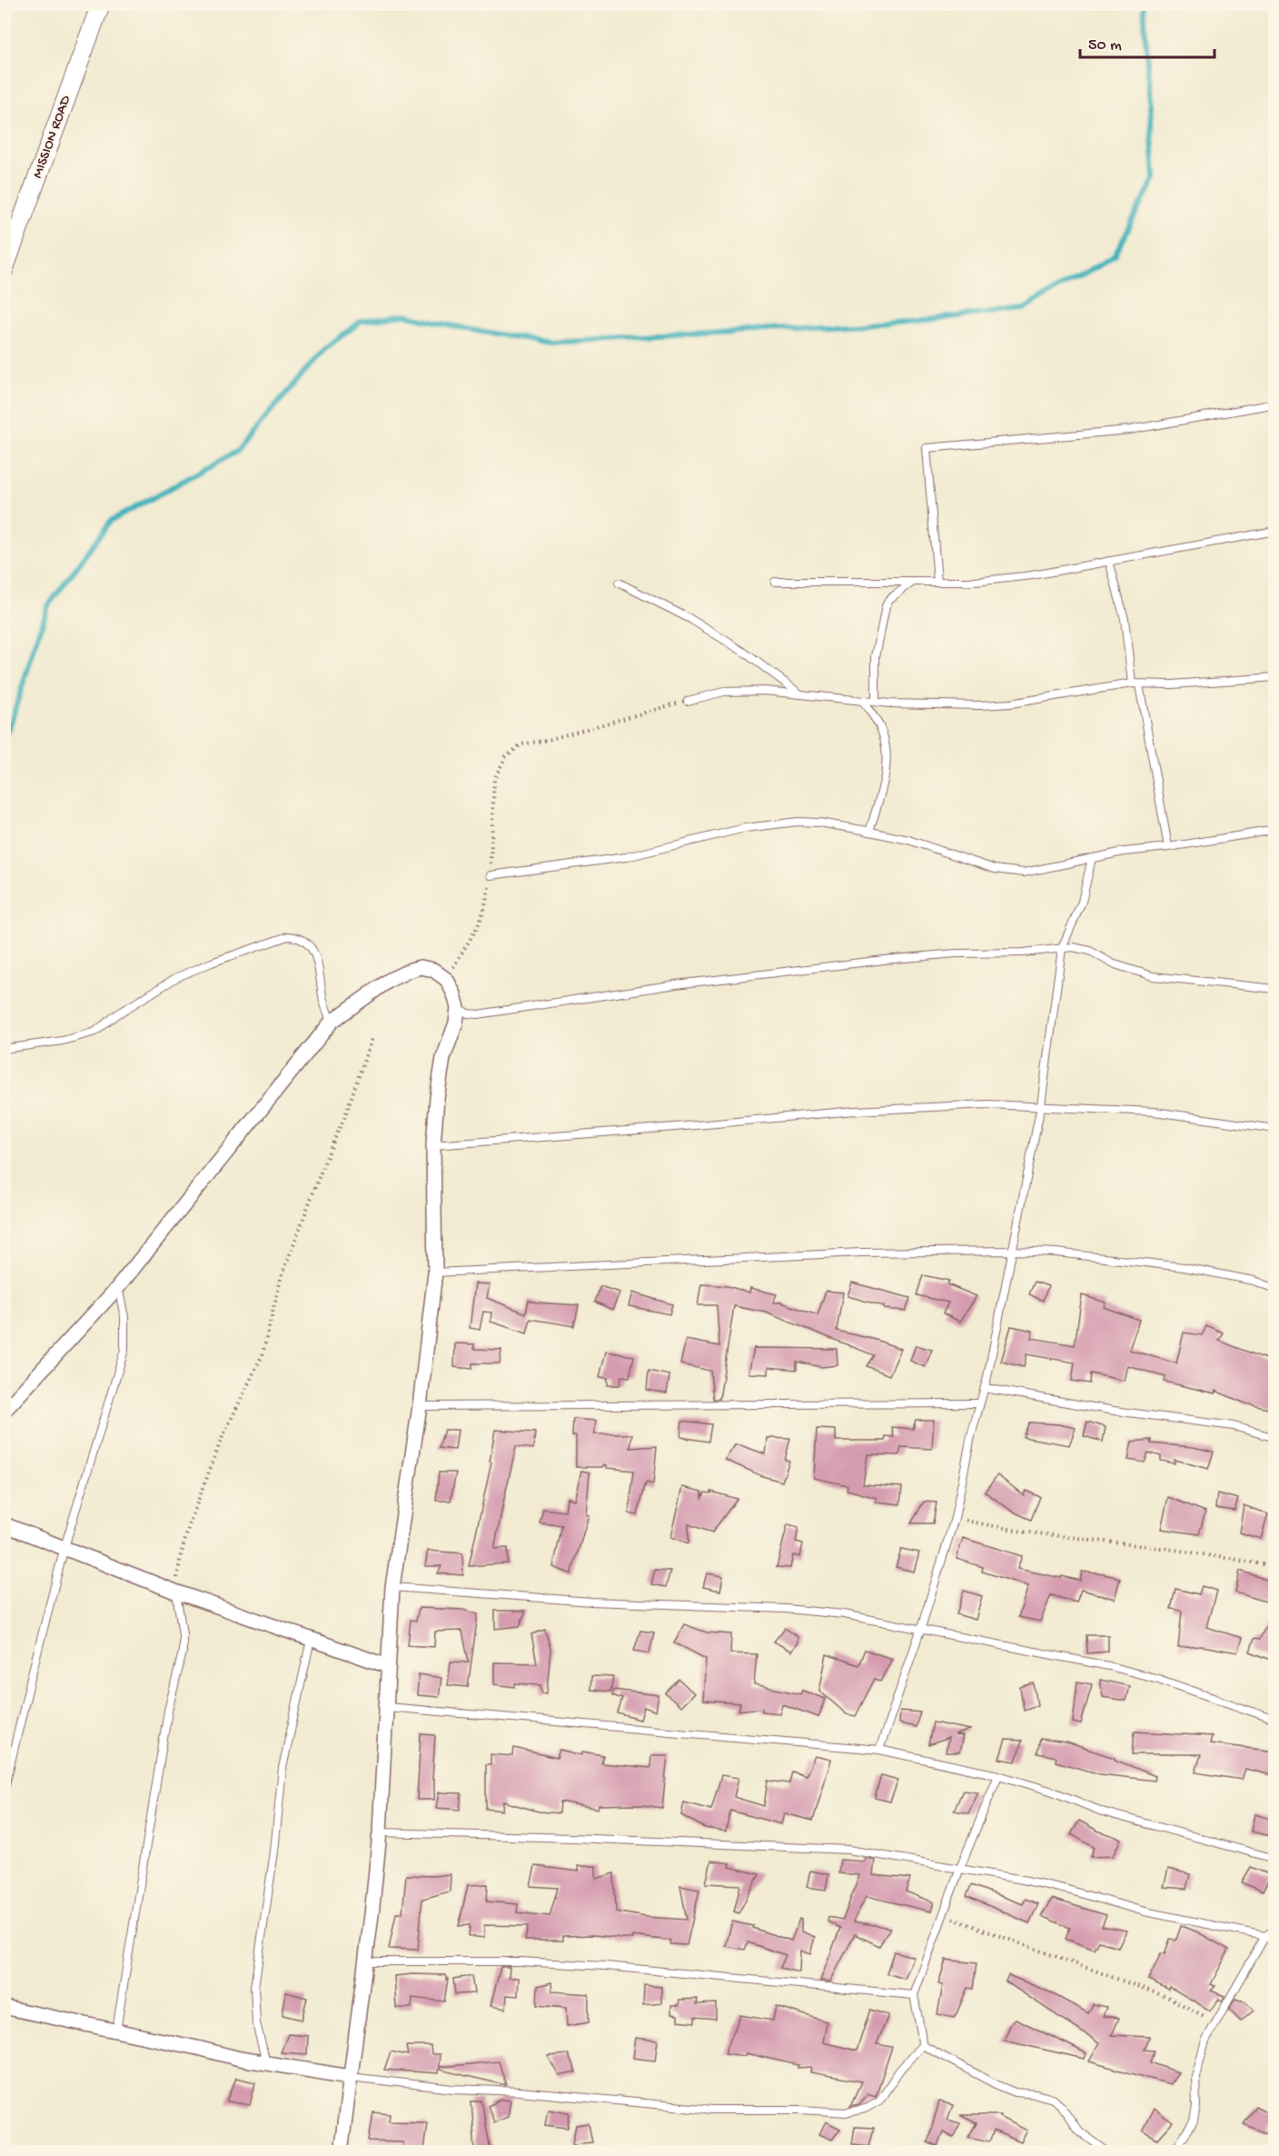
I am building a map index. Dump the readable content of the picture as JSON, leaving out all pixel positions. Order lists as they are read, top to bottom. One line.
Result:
{"streets":{"street":["MISSION ROAD"]},"scale_bar":"50 m"}
